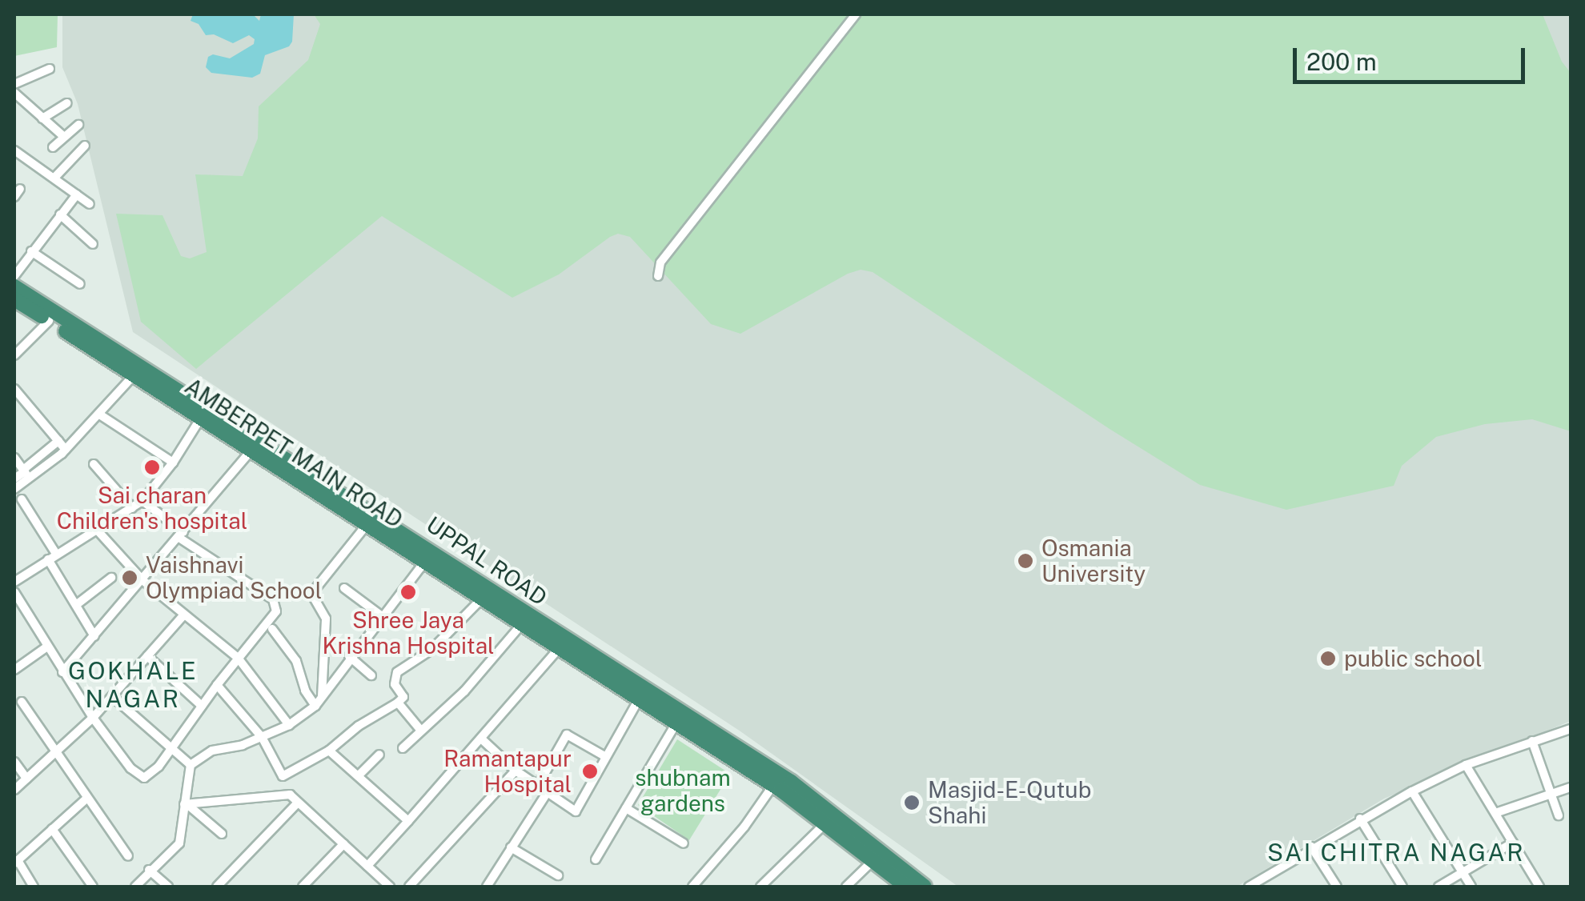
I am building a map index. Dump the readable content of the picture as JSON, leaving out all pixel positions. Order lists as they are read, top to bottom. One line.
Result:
{"streets":{"highway":["AMBERPET MAIN ROAD","UPPAL ROAD"]},"crossings":[["AMBERPET MAIN ROAD","UPPAL ROAD"]],"districts":["GOKHALE NAGAR","SAI CHITRA NAGAR"],"parks":["shubnam gardens"],"places":["Sai charan Children's hospital","Osmania University","Vaishnavi Olympiad School","Shree Jaya Krishna Hospital","public school","Ramantapur Hospital","Masjid-E-Qutub Shahi"],"scale_bar":"200 m"}
